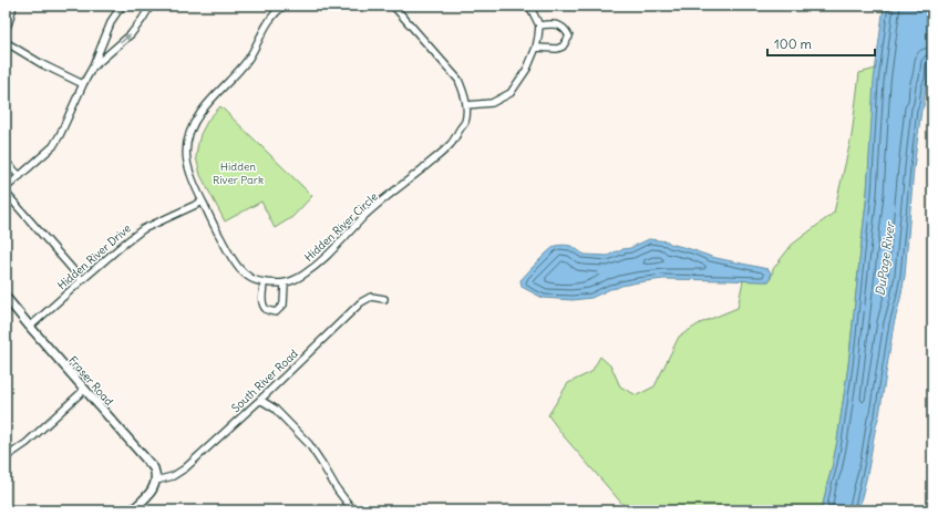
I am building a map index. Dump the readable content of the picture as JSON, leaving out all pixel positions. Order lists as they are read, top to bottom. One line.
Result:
{"streets":{"street":["Hidden River Circle","Hidden River Drive","Fraser Road","South River Road"]},"crossings":[["Hidden River Circle","Hidden River Drive"],["Hidden River Drive","Fraser Road"],["Fraser Road","South River Road"]],"water":["DuPage River"],"parks":["Hidden River Park"],"scale_bar":"100 m"}
